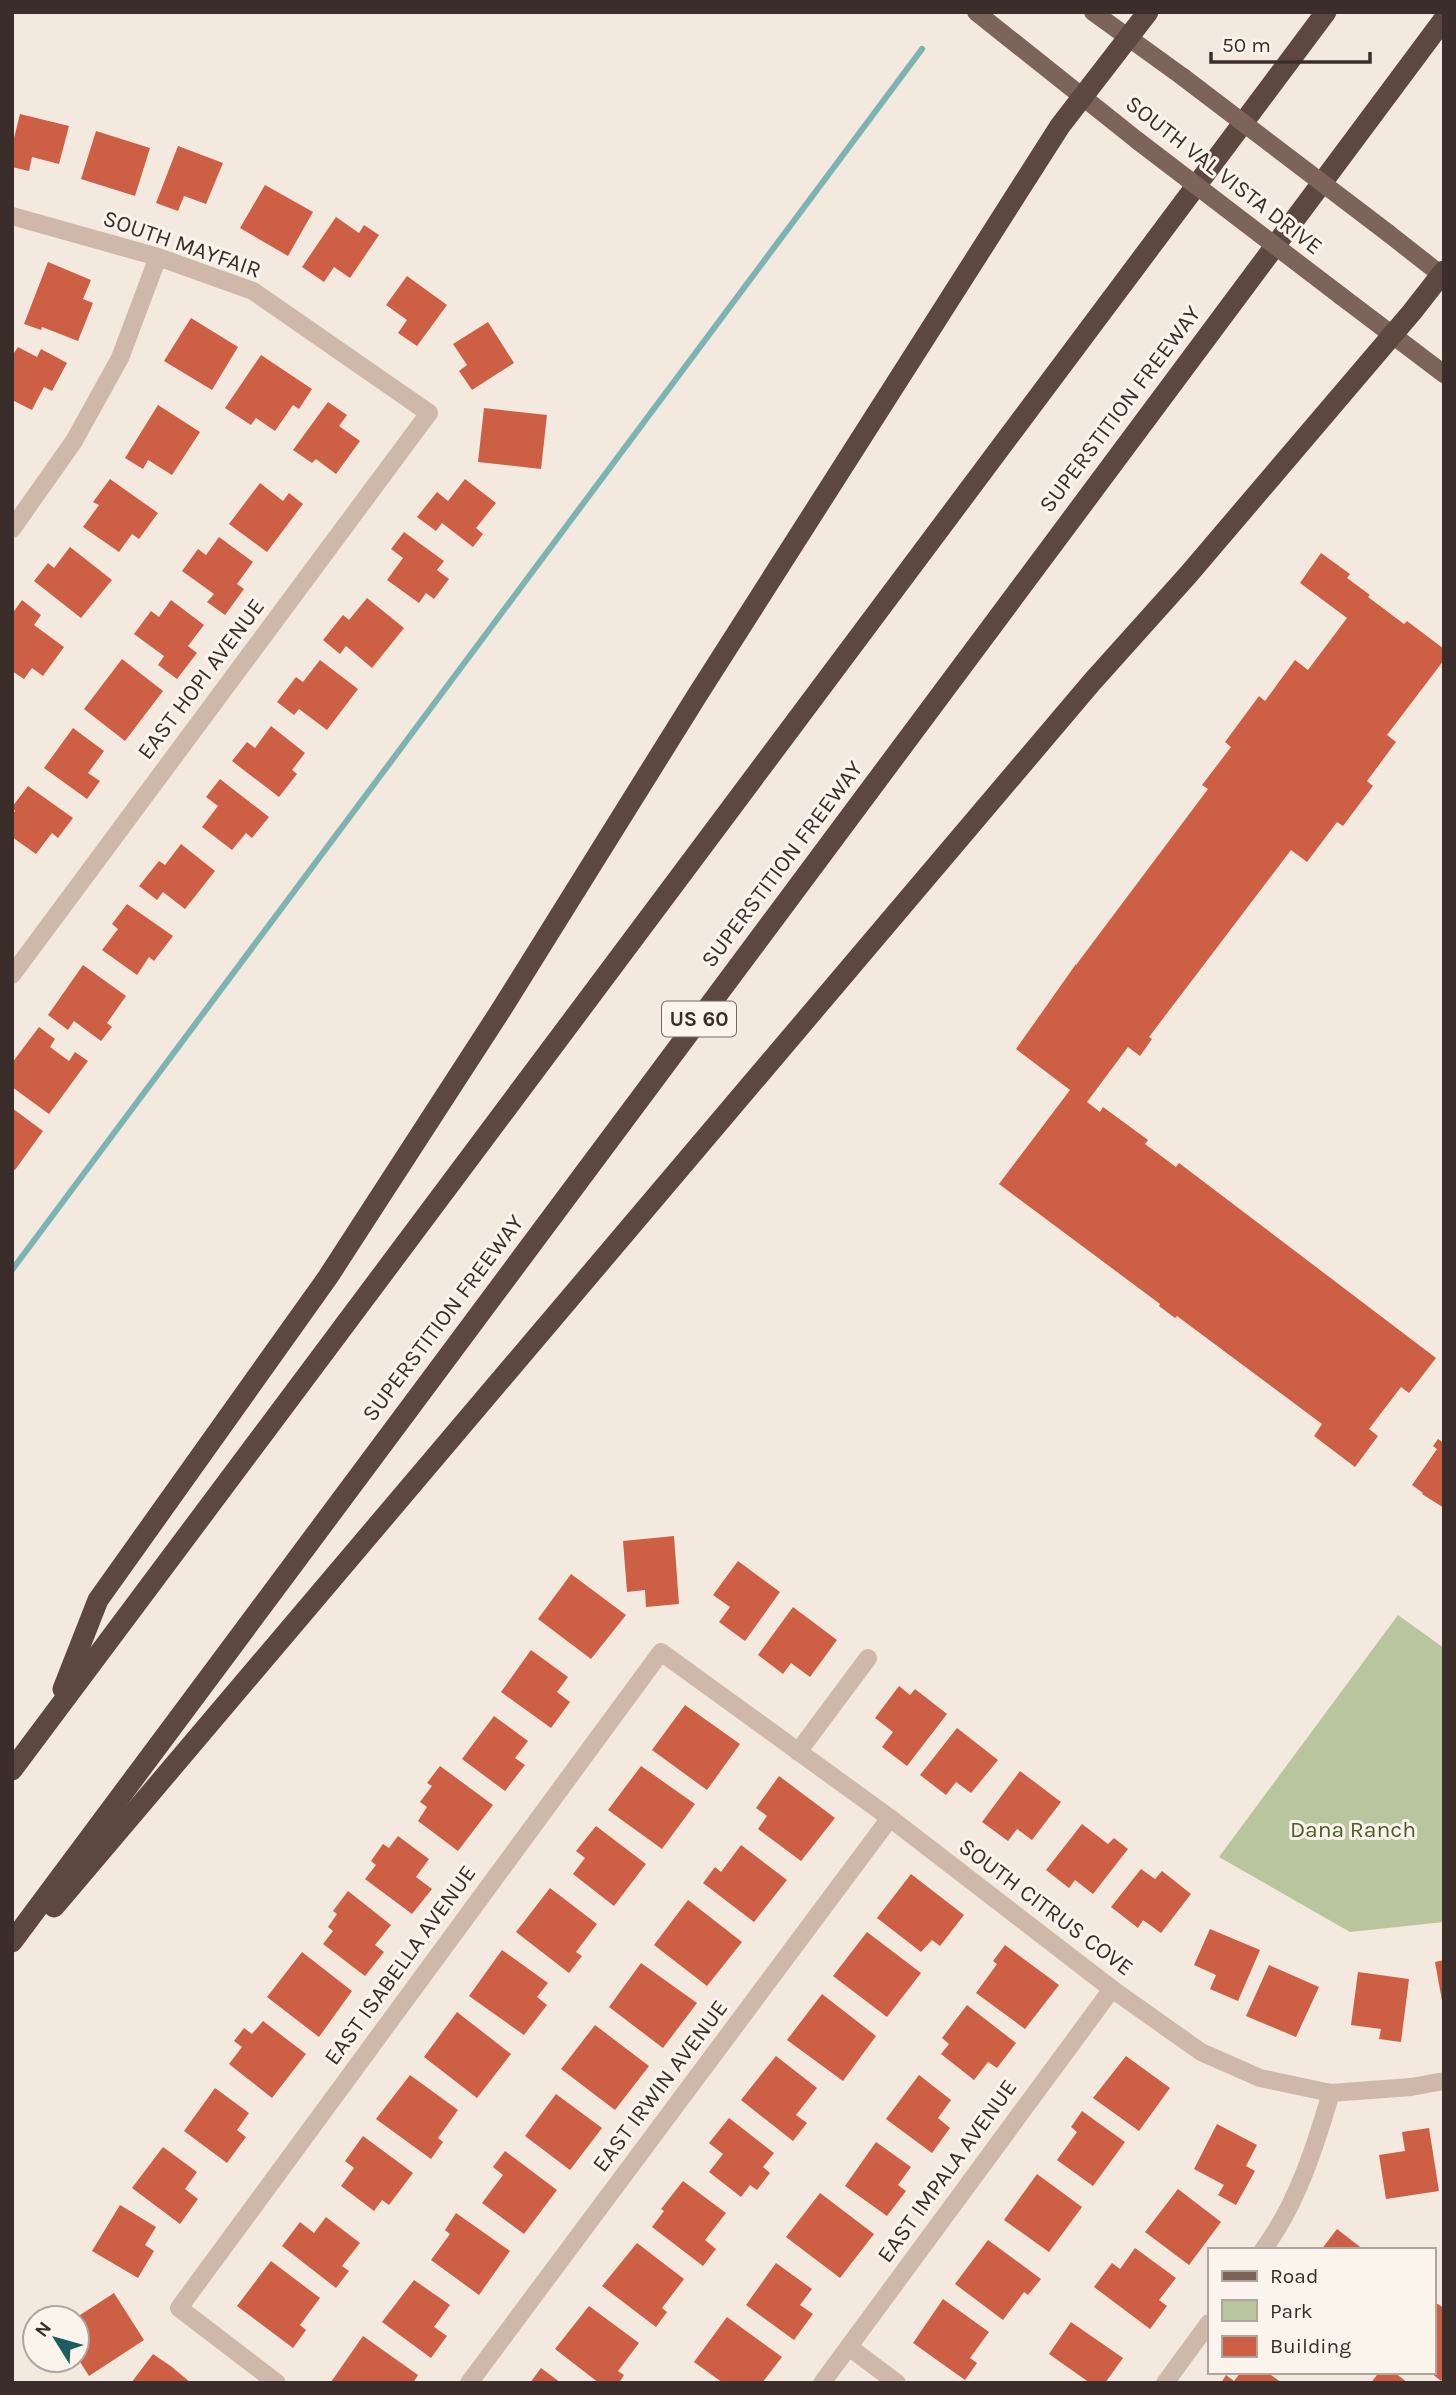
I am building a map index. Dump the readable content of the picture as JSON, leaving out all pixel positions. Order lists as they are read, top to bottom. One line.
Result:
{"streets":{"highway":["SUPERSTITION FREEWAY","US 60"],"main road":["SOUTH VAL VISTA DRIVE"],"street":["SOUTH MAYFAIR","EAST HOPI AVENUE","SOUTH CITRUS COVE","EAST ISABELLA AVENUE","EAST IRWIN AVENUE","EAST IMPALA AVENUE"]},"crossings":[["SOUTH MAYFAIR","EAST HOPI AVENUE"],["SOUTH CITRUS COVE","EAST ISABELLA AVENUE"],["SOUTH CITRUS COVE","EAST IRWIN AVENUE"],["SOUTH CITRUS COVE","EAST IMPALA AVENUE"]],"parks":["Dana Ranch"],"legend":["Road","Park","Building"],"scale_bar":"50 m","north":"top left"}
